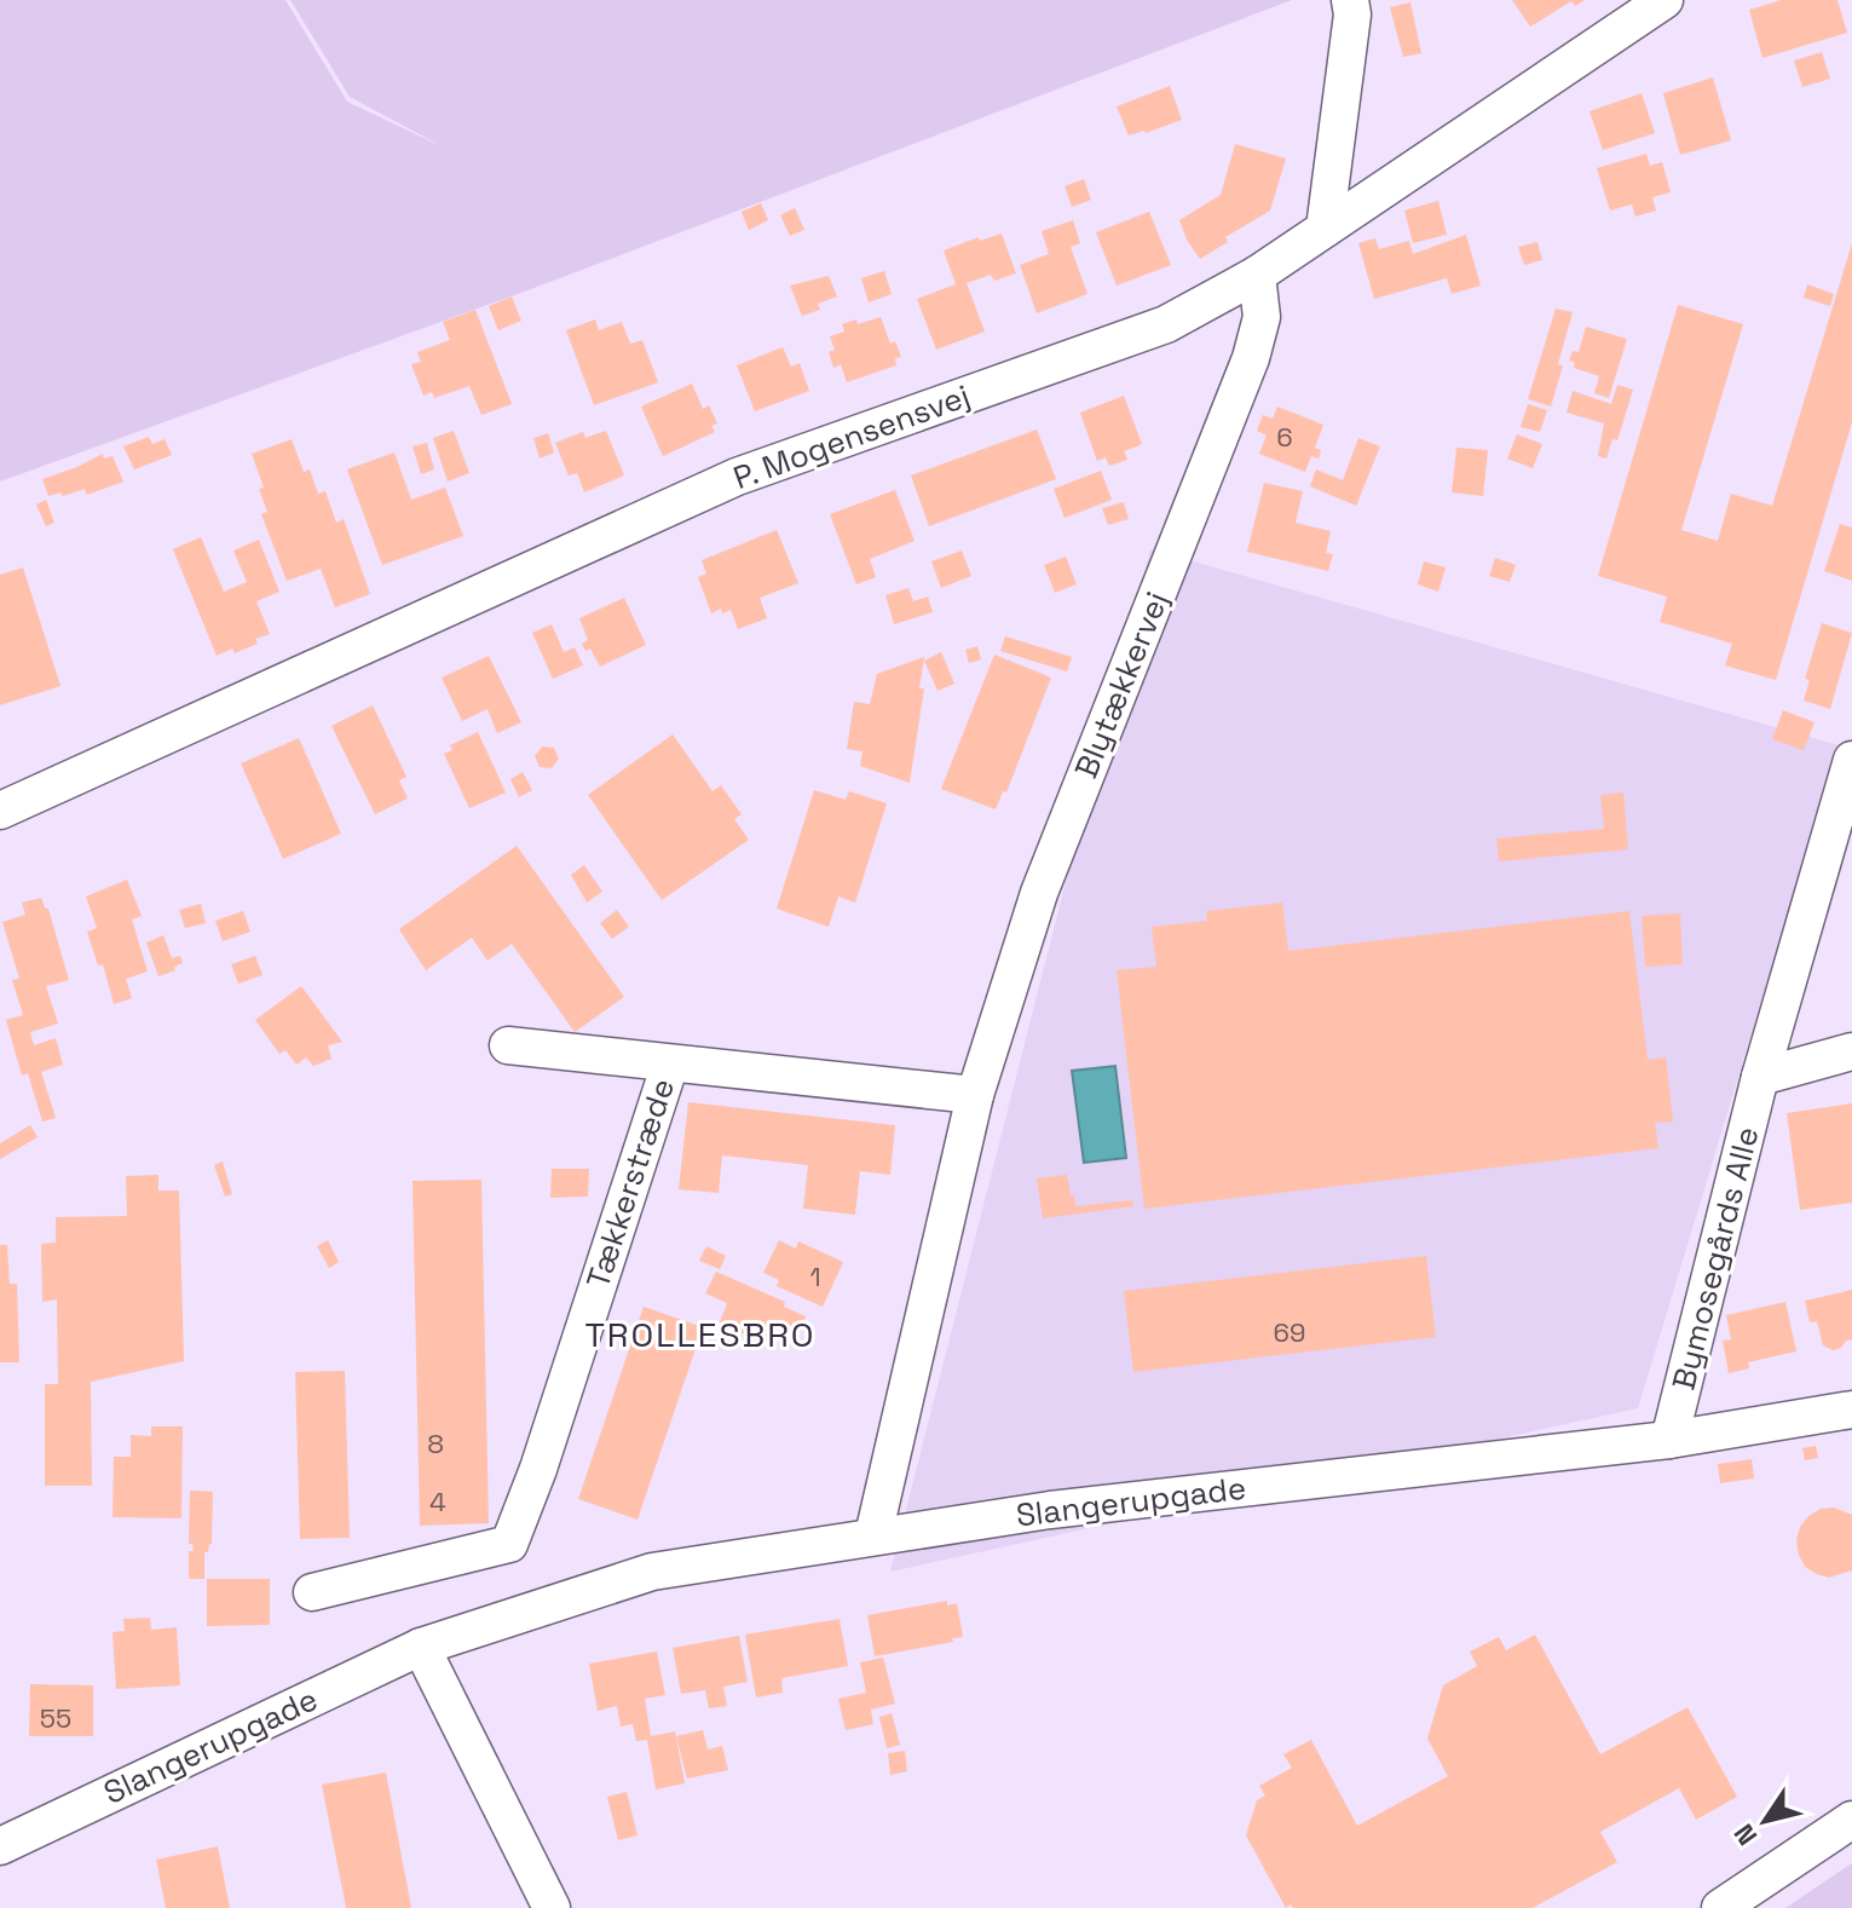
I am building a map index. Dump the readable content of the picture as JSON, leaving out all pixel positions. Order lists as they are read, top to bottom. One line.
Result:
{"streets":{"street":["P. Mogensensvej","Blytækkervej","Tækkerstræde","Bymosegårds Alle","Slangerupgade"]},"crossings":[["P. Mogensensvej","Blytækkervej"],["Blytækkervej","Slangerupgade"],["Bymosegårds Alle","Slangerupgade"]],"districts":["TROLLESBRO"],"house_numbers":["6","1","69","8","4","55"],"north":"bottom left"}
